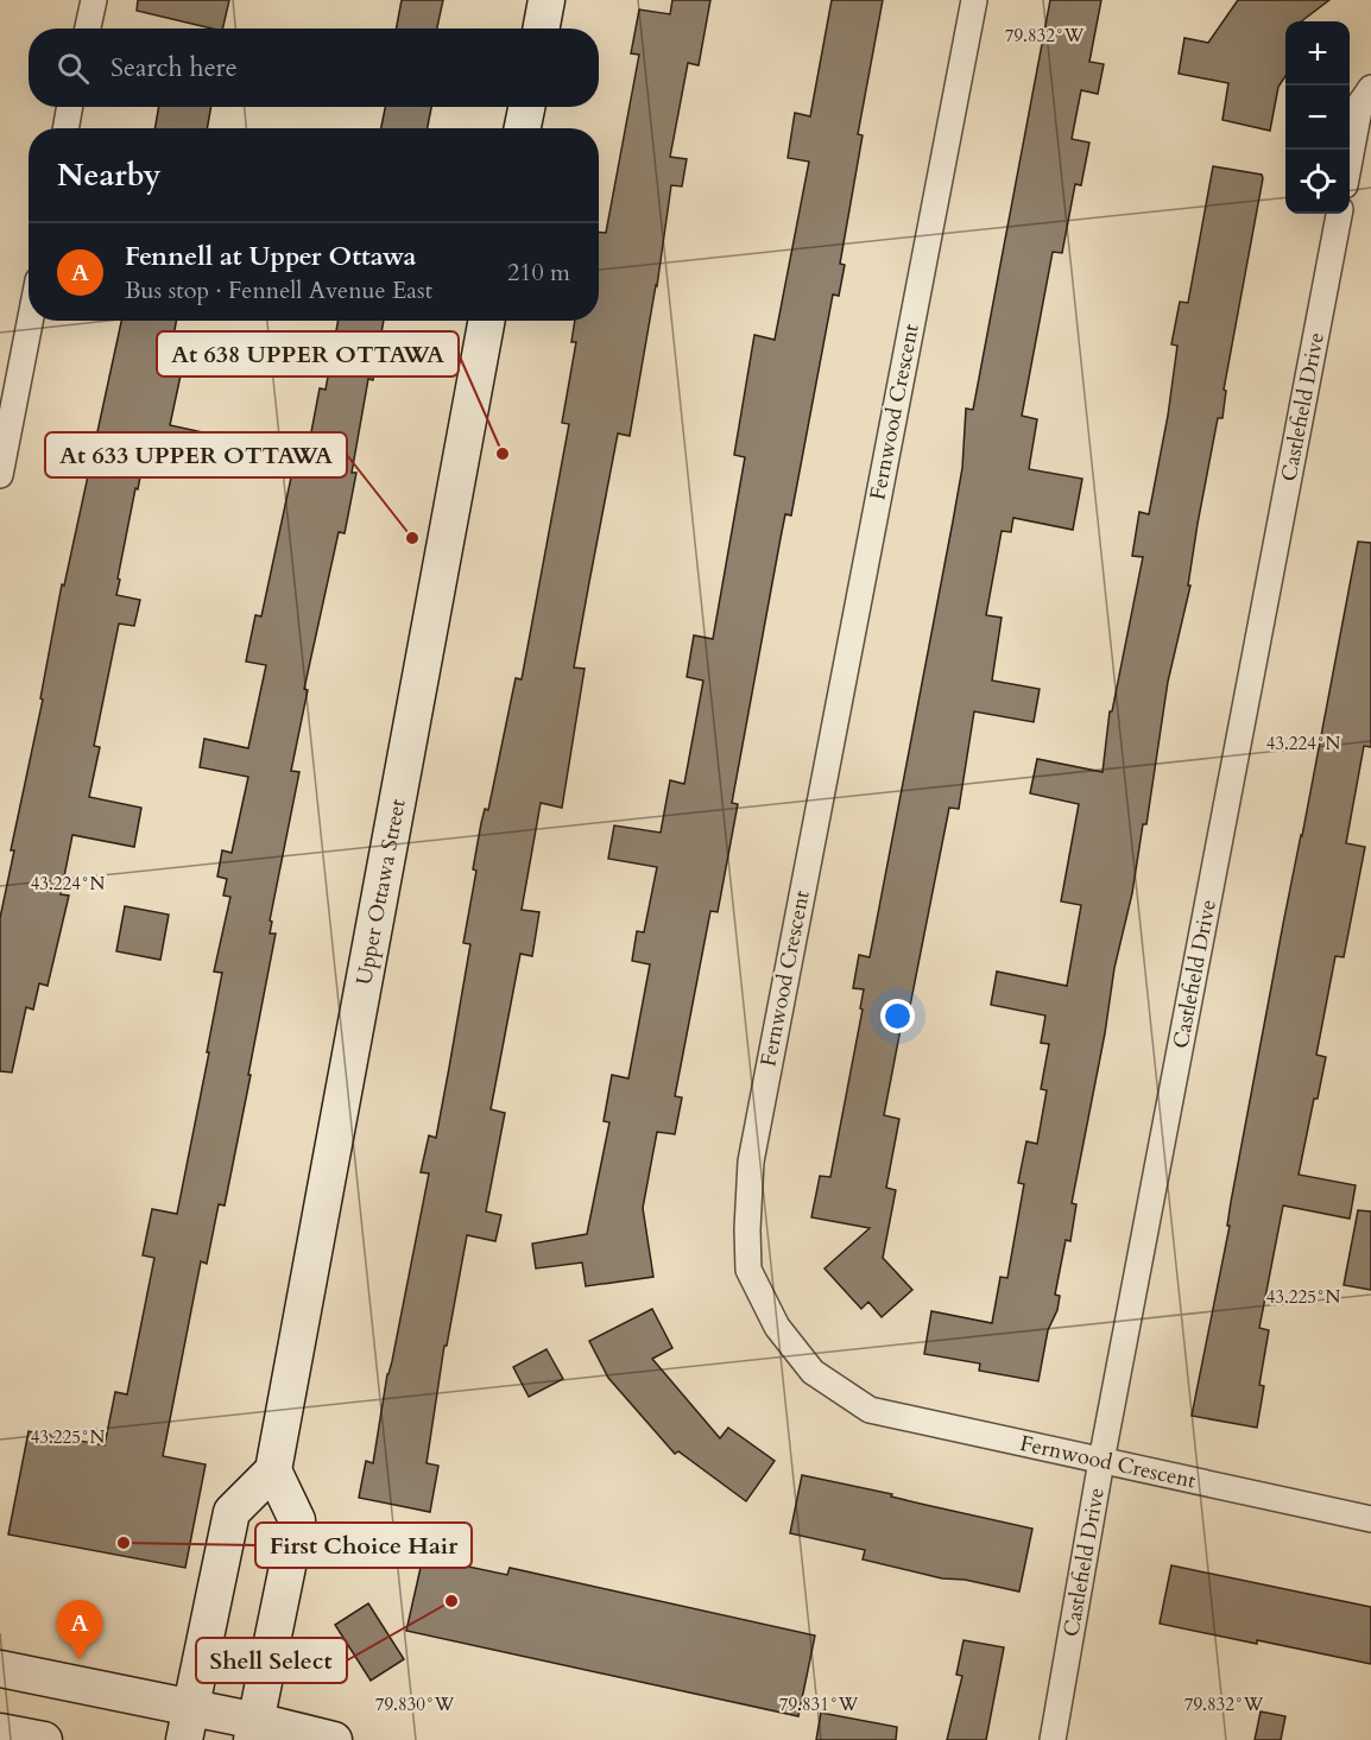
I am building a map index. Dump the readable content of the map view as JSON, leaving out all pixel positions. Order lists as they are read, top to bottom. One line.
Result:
{"streets":{"main road":["Upper Ottawa Street"],"street":["Castlefield Drive","Fernwood Crescent"]},"crossings":[["Castlefield Drive","Fernwood Crescent"]],"places":["At 638 UPPER OTTAWA","At 633 UPPER OTTAWA","First Choice Hair","Shell Select"],"page":{"map_buttons":["+","−"],"search":"Search here","heading":"Nearby","list":[{"mark":"A","name":"Fennell at Upper Ottawa","note":"Bus stop · Fennell Avenue East","value":"210 m"}],"pins":"A"},"coordinates":["79.832°W","43.224°N","43.225°N","79.830°W","79.831°W"]}
